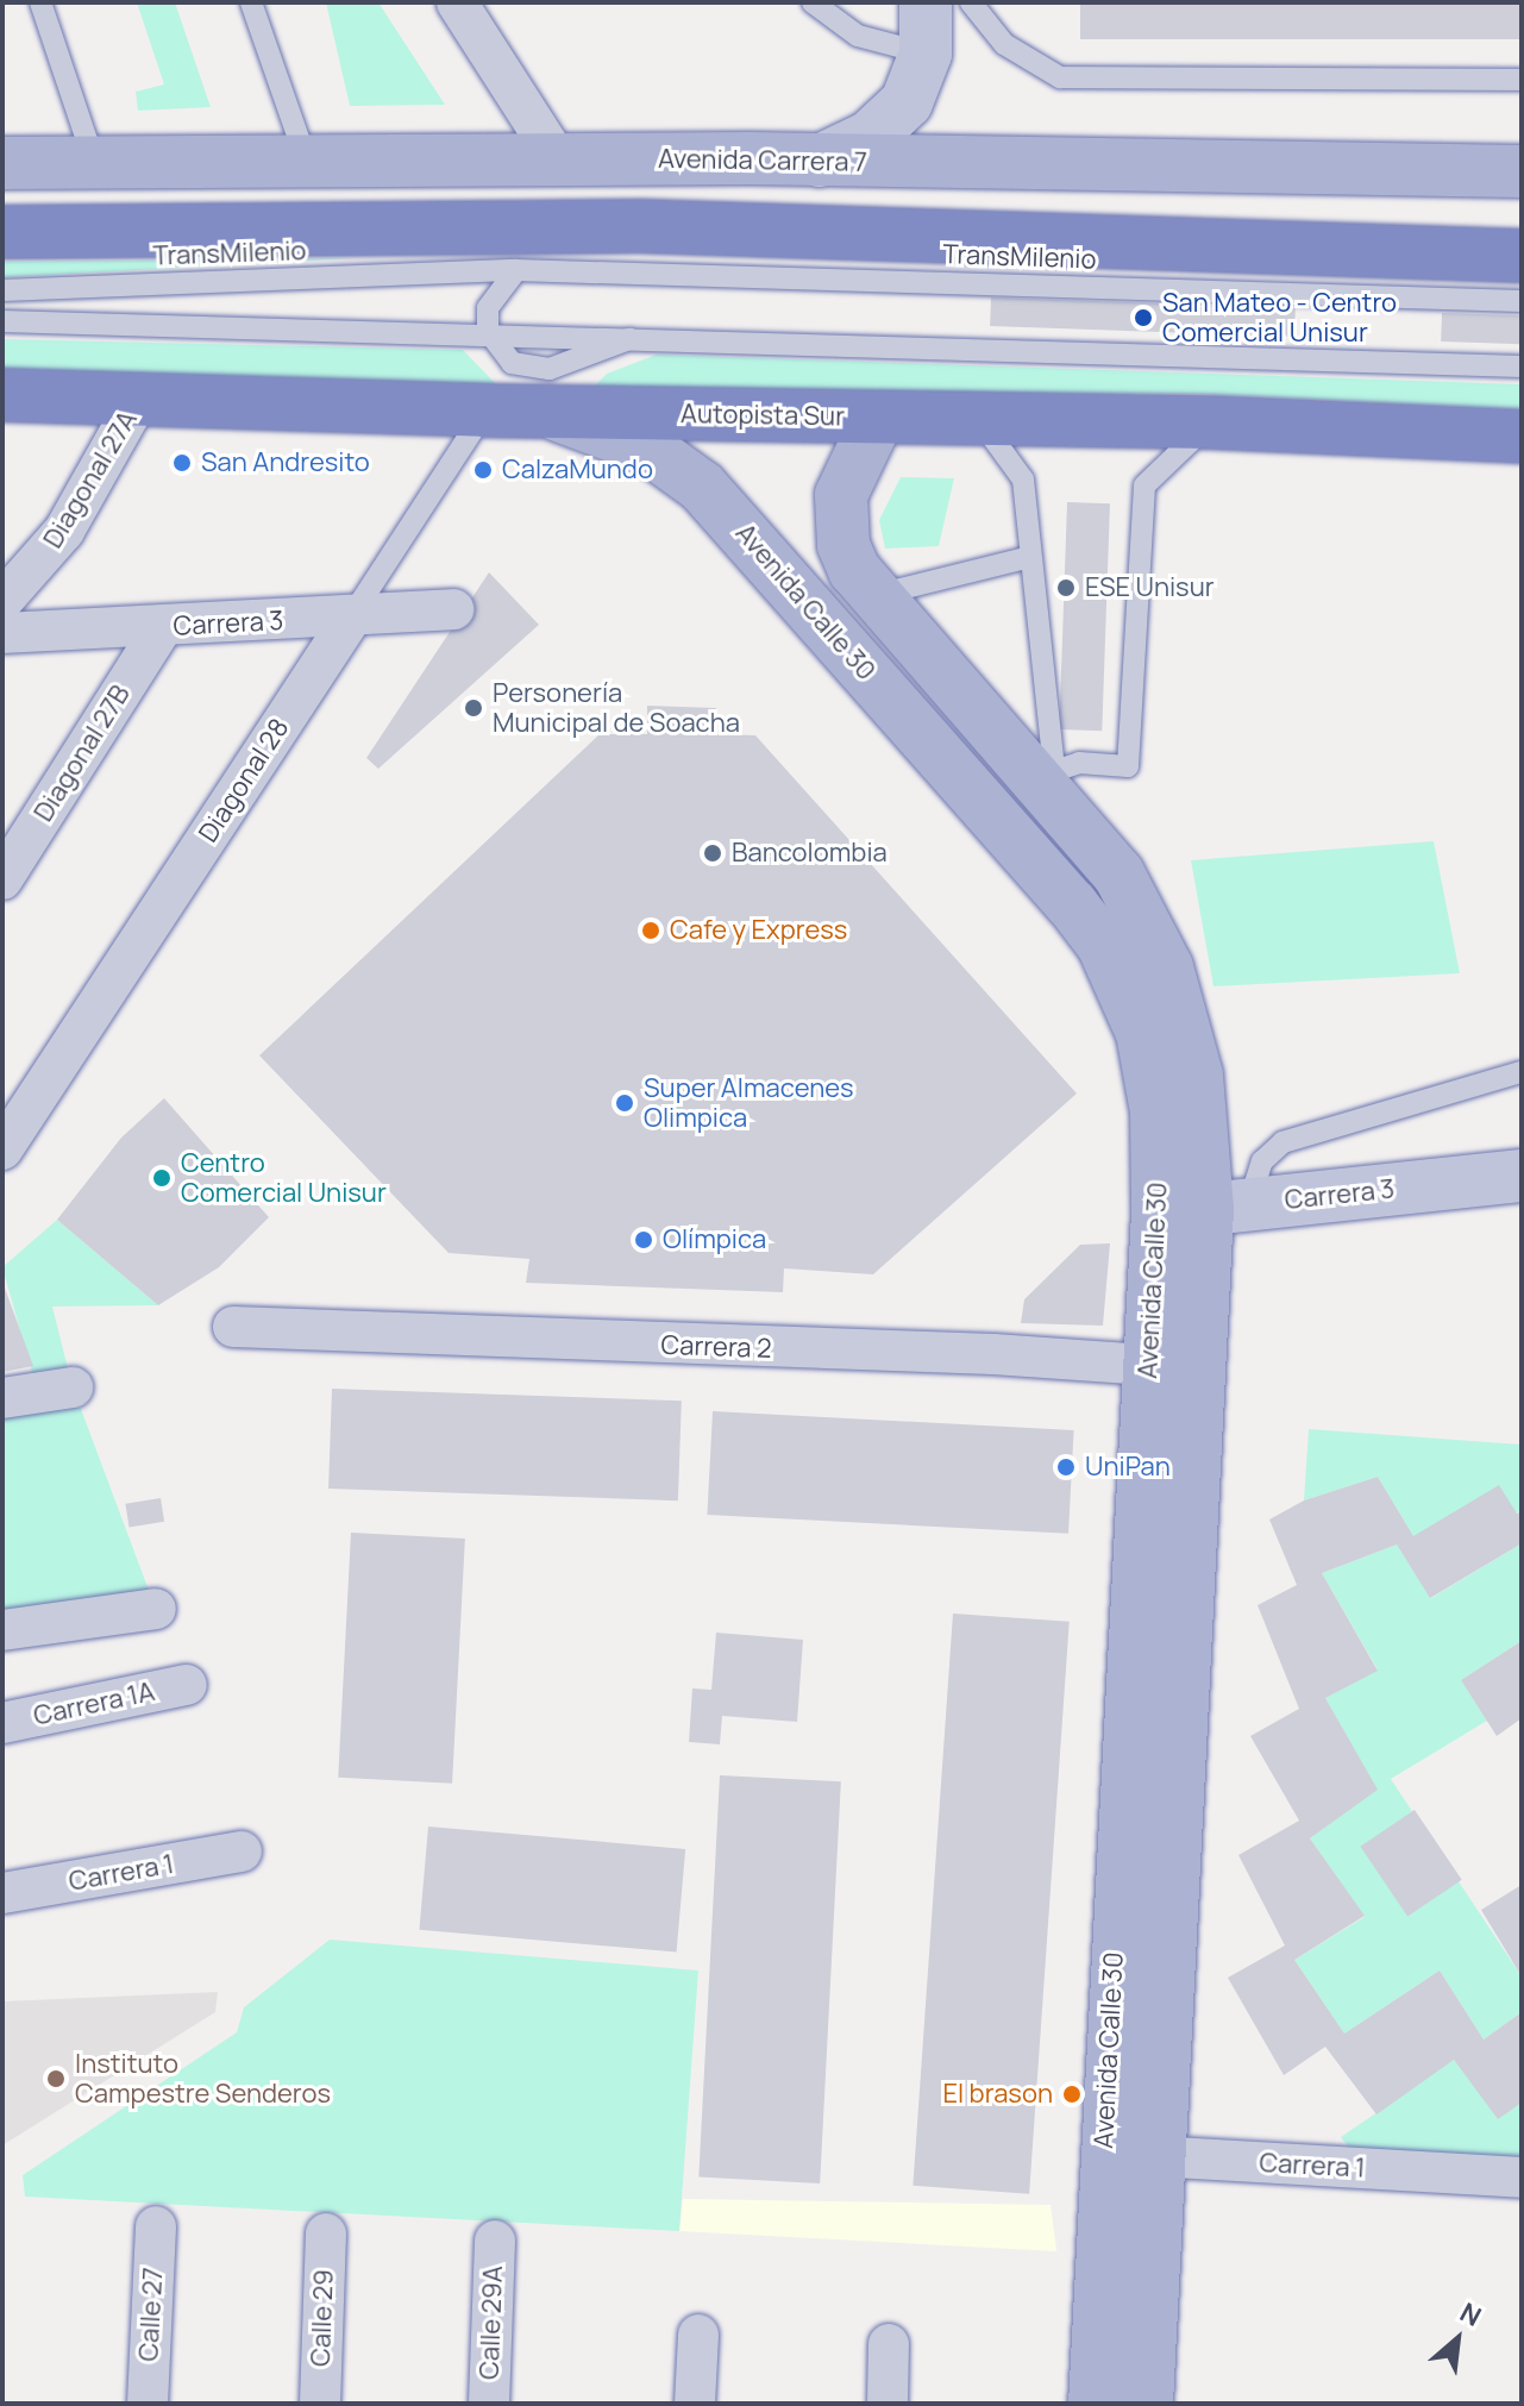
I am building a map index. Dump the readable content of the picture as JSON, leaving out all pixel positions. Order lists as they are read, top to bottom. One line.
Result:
{"streets":{"highway":["Autopista Sur"],"main road":["Avenida Carrera 7","Avenida Calle 30","Carrera 3"],"street":["Diagonal 27A","Diagonal 27B","Diagonal 28","Carrera 2","Carrera 1A","Carrera 1","Calle 27","Calle 29","Calle 29A"],"lane":["TransMilenio"]},"crossings":[["Autopista Sur","Diagonal 27A"],["Autopista Sur","Avenida Calle 30"],["Autopista Sur","Diagonal 28"],["Avenida Calle 30","Carrera 3"],["Avenida Calle 30","Carrera 2"],["Avenida Calle 30","Carrera 1"],["Carrera 3","Diagonal 27B"],["Carrera 3","Diagonal 28"]],"places":["San Mateo - Centro Comercial Unisur","San Andresito","CalzaMundo","ESE Unisur","Personería Municipal de Soacha","Bancolombia","Cafe y Express","Super Almacenes Olimpica","Centro Comercial Unisur","Olímpica","UniPan","Instituto Campestre Senderos","El brason"],"north":"top right"}
